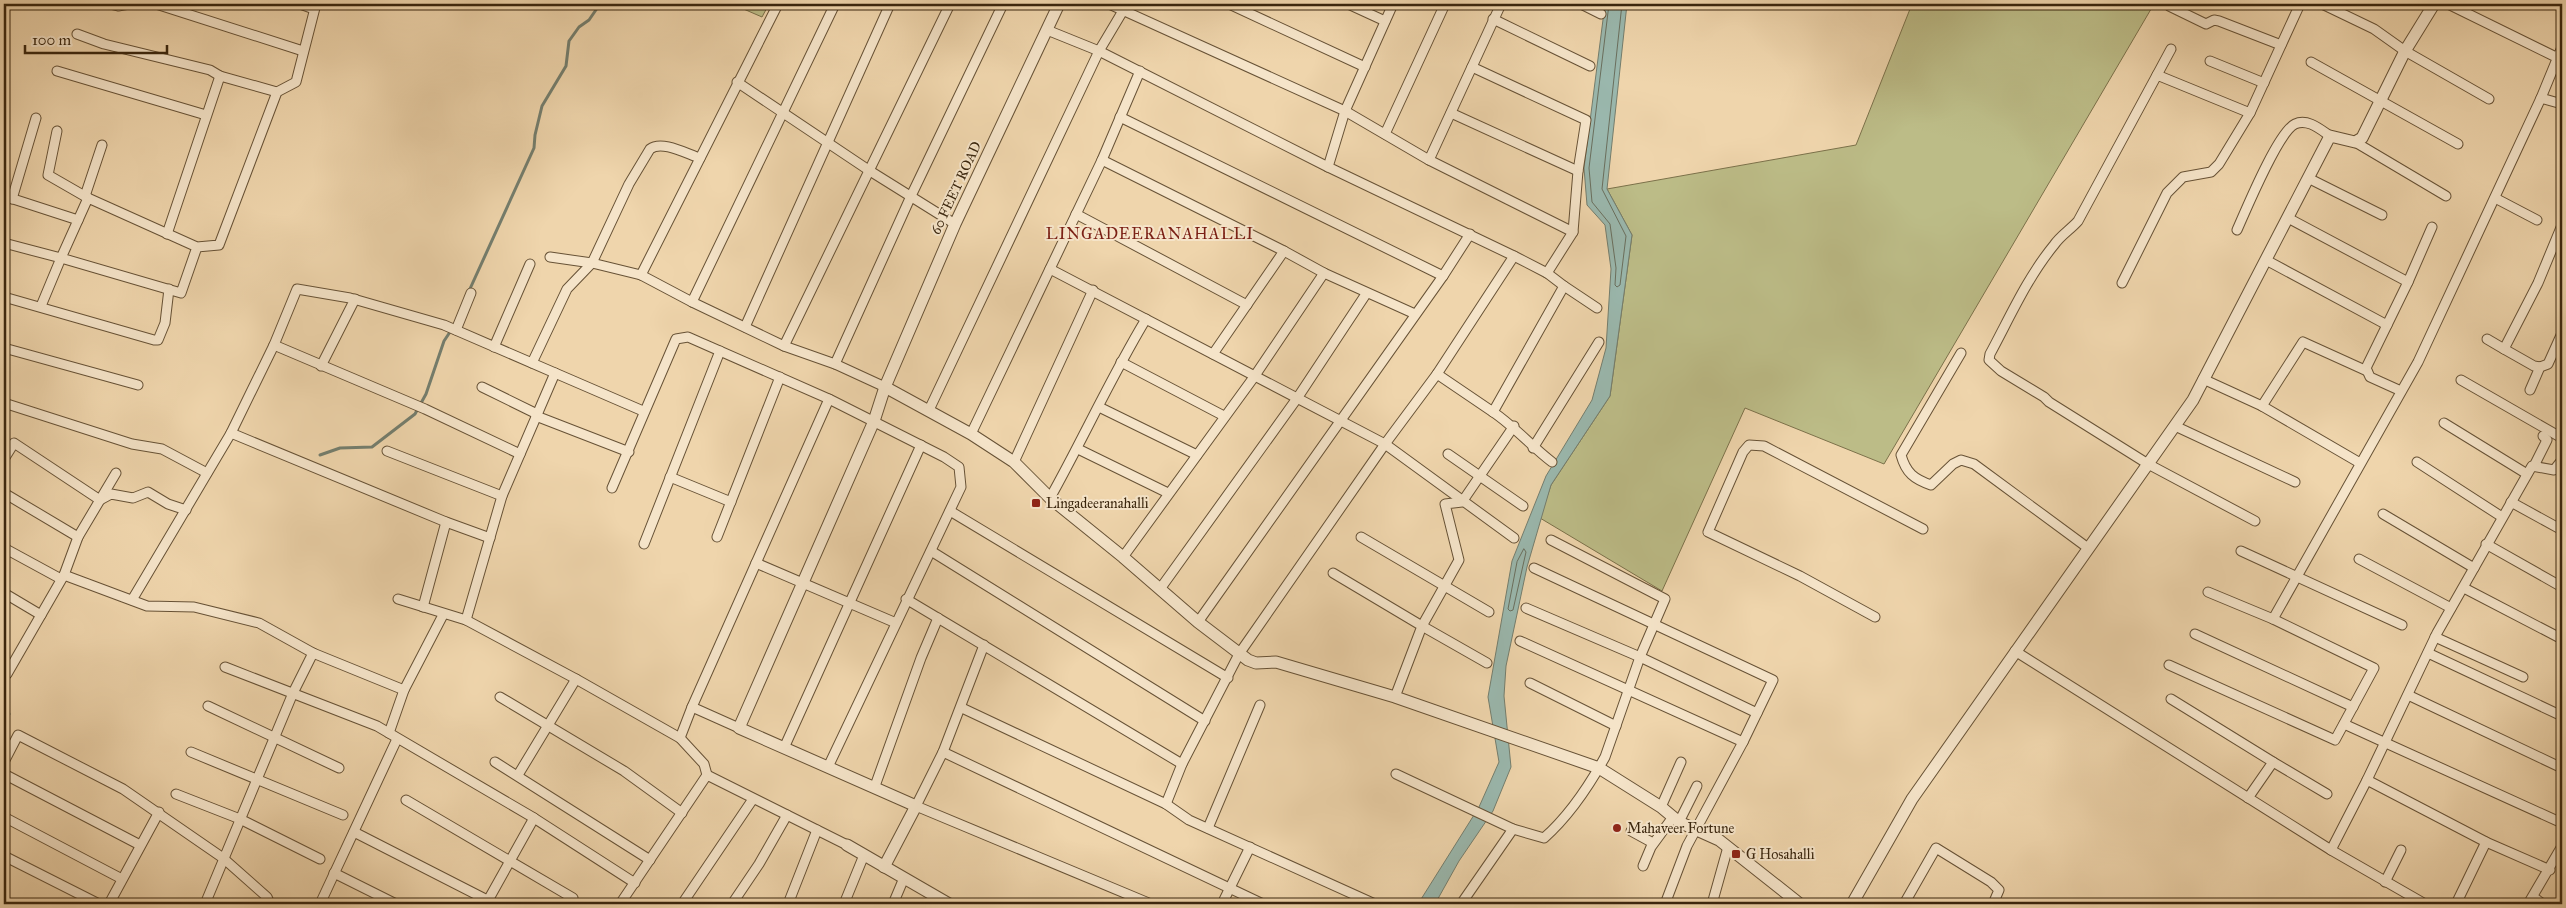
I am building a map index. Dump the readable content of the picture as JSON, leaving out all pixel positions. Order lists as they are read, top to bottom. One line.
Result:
{"streets":{"street":["60 FEET ROAD"]},"districts":["LINGADEERANAHALLI"],"places":{"transit":["Lingadeeranahalli","G Hosahalli"],"other":["Mahaveer Fortune"]},"scale_bar":"100 m"}
